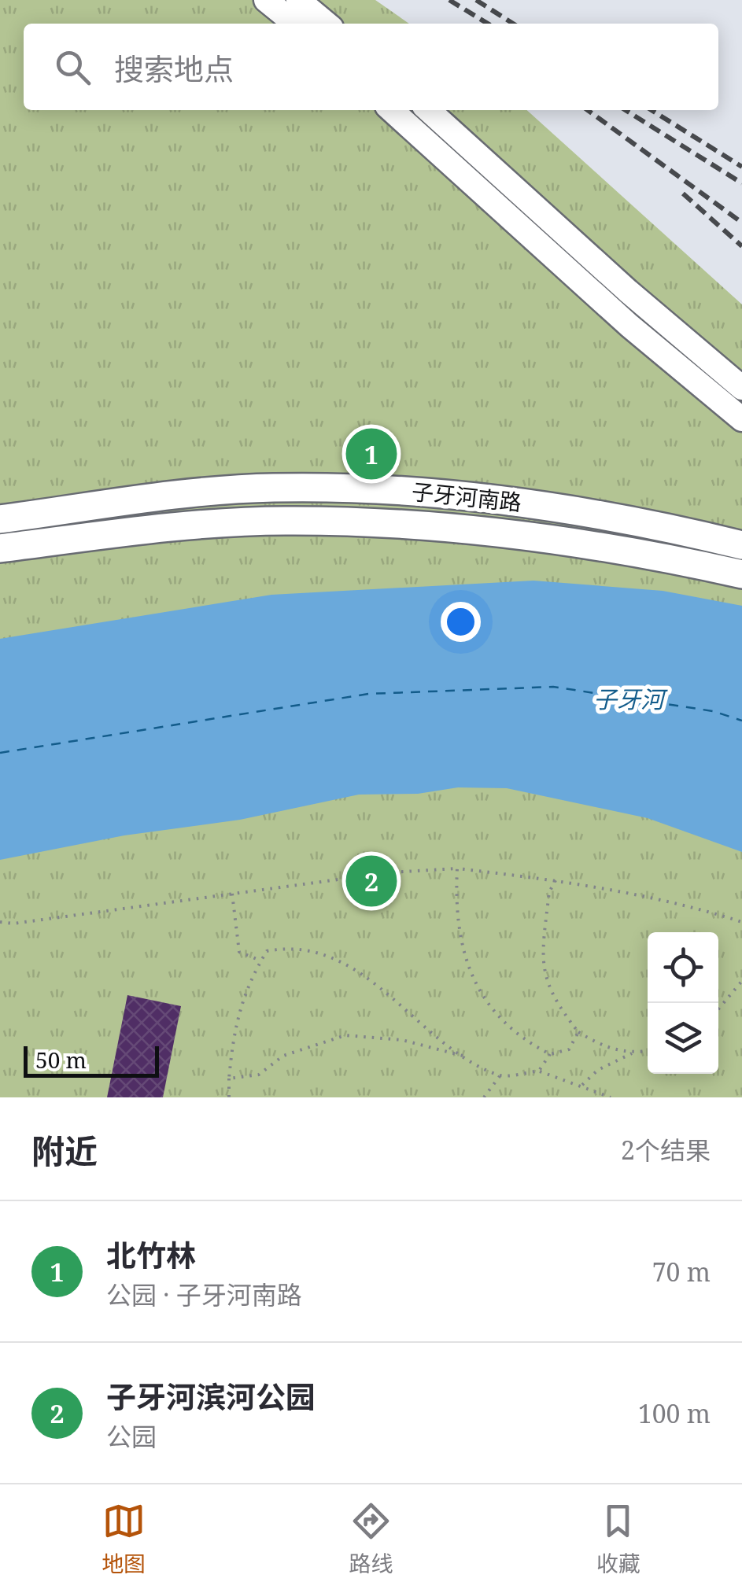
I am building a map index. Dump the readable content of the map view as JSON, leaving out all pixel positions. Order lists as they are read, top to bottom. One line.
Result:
{"streets":{"main road":["子牙河南路"]},"water":["子牙河"],"scale_bar":"50 m","page":{"search":"搜索地点","pins":["1","2"],"scale":"50 m","heading":["附近","2个结果"],"list":[{"mark":"1","name":"北竹林","note":"公园 · 子牙河南路","value":"70 m"},{"mark":"2","name":"子牙河滨河公园","note":"公园","value":"100 m"}],"nav":["地图","路线","收藏"]}}
